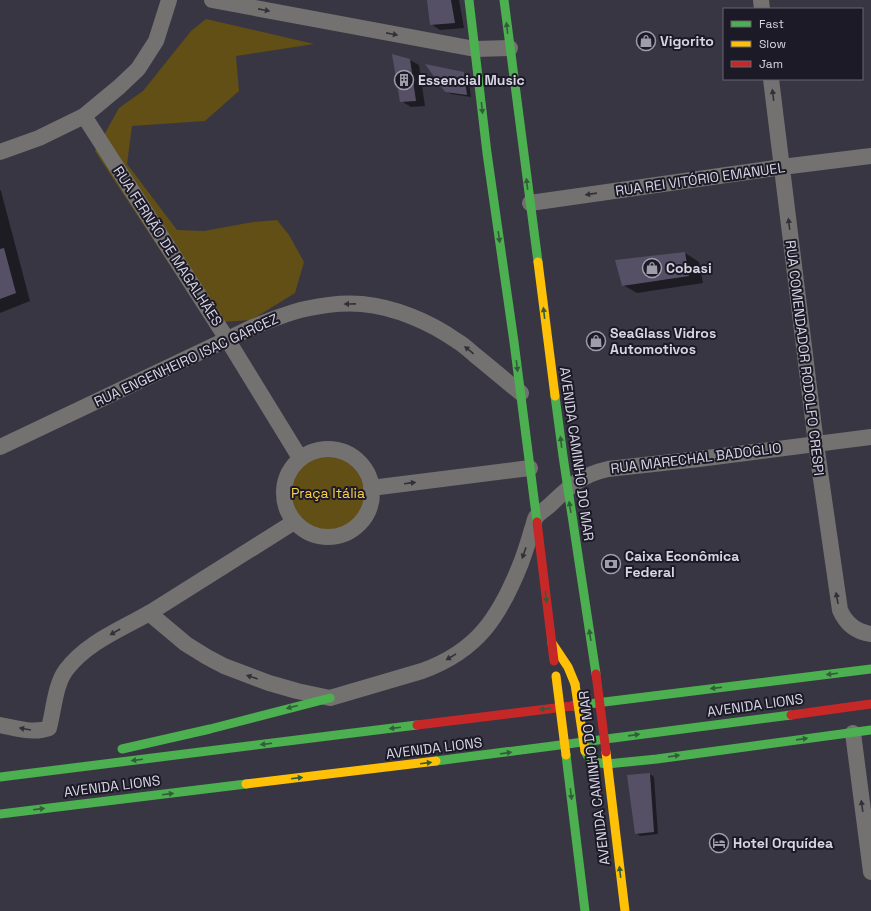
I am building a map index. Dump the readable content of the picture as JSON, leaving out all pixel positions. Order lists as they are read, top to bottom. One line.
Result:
{"streets":{"main road":["AVENIDA CAMINHO DO MAR","AVENIDA LIONS"],"street":["RUA REI VITÓRIO EMANUEL","RUA FERNÃO DE MAGALHÃES","RUA COMENDADOR RODOLFO CRESPI","RUA ENGENHEIRO ISAC GARCEZ","RUA MARECHAL BADOGLIO"]},"crossings":[["RUA REI VITÓRIO EMANUEL","RUA COMENDADOR RODOLFO CRESPI"],["RUA REI VITÓRIO EMANUEL","AVENIDA CAMINHO DO MAR"],["RUA FERNÃO DE MAGALHÃES","RUA ENGENHEIRO ISAC GARCEZ"],["RUA COMENDADOR RODOLFO CRESPI","RUA MARECHAL BADOGLIO"],["RUA ENGENHEIRO ISAC GARCEZ","AVENIDA CAMINHO DO MAR"],["AVENIDA CAMINHO DO MAR","RUA MARECHAL BADOGLIO"]],"one_way":["RUA REI VITÓRIO EMANUEL","RUA COMENDADOR RODOLFO CRESPI","RUA ENGENHEIRO ISAC GARCEZ"],"parks":["Praça Itália"],"places":{"shop":["Vigorito","Cobasi","SeaGlass Vidros Automotivos"],"building":["Essencial Music"],"bank":["Caixa Econômica Federal"],"hotel":["Hotel Orquídea"]},"legend":["Fast","Slow","Jam"]}
